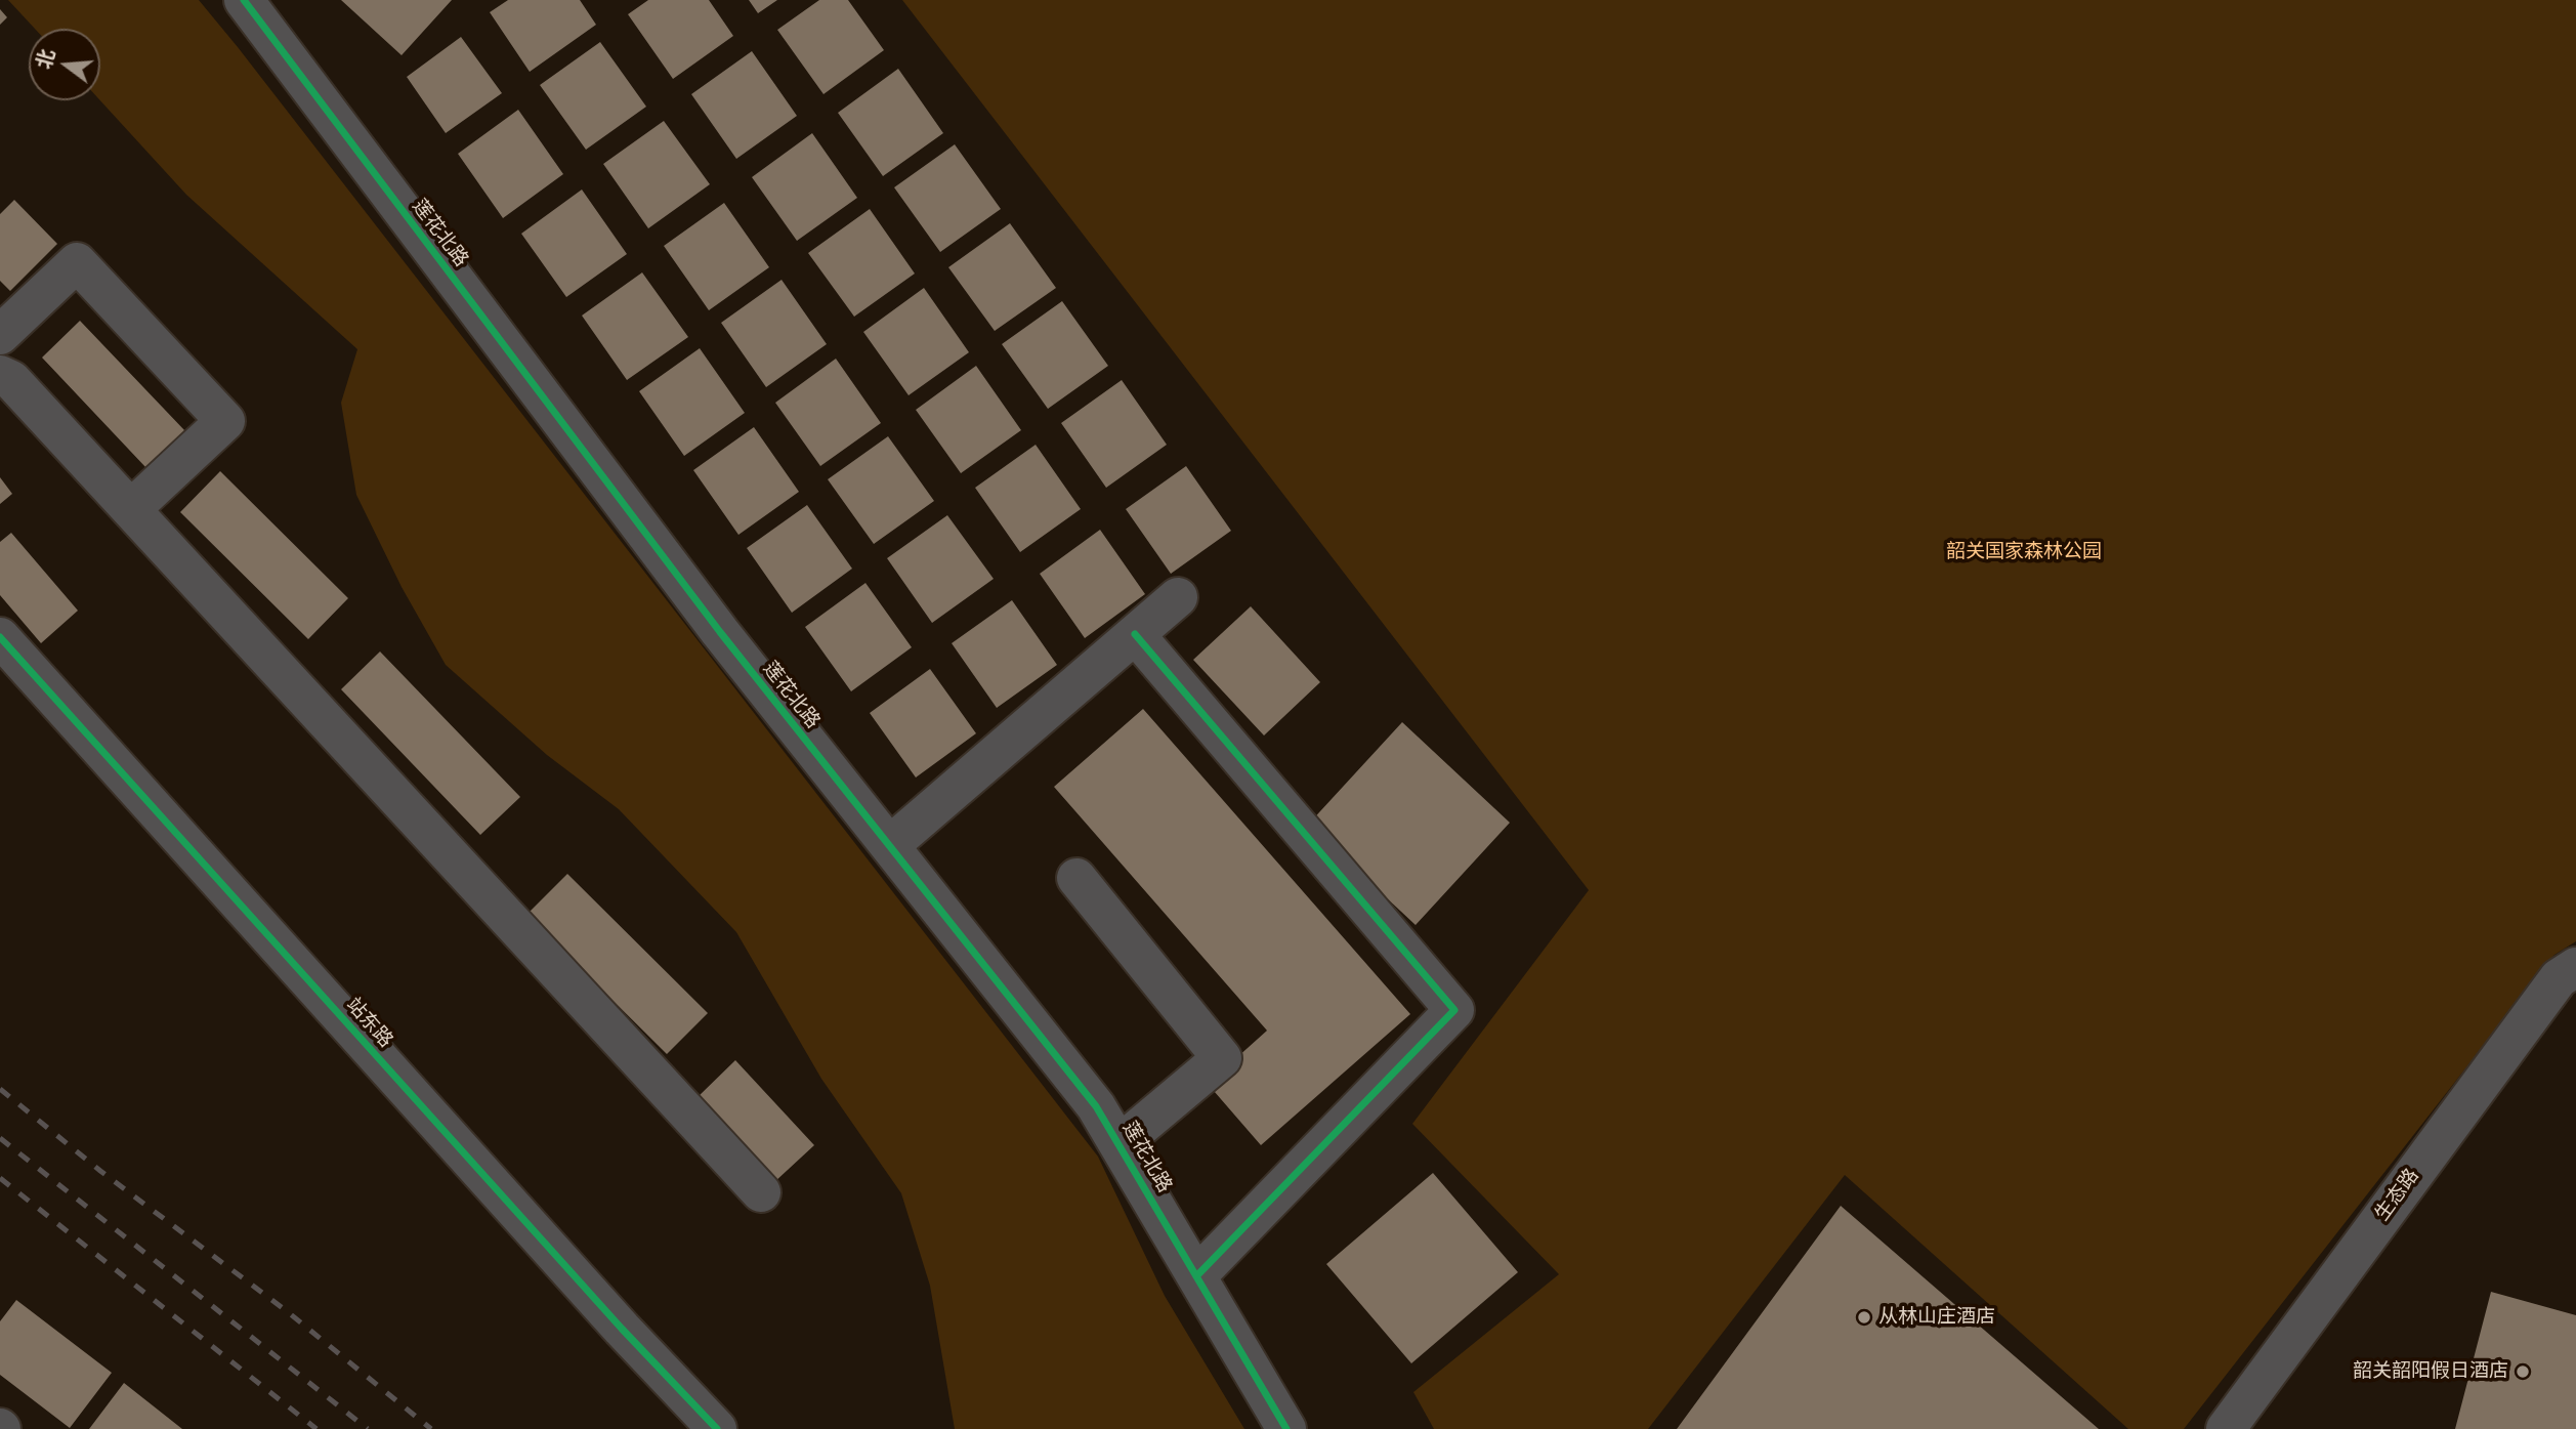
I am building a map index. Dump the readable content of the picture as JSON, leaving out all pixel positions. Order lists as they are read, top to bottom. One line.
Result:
{"streets":{"street":["莲花北路","站东路","生态路"]},"parks":["韶关国家森林公园"],"places":["从林山庄酒店","韶关韶阳假日酒店"],"north":"left"}
